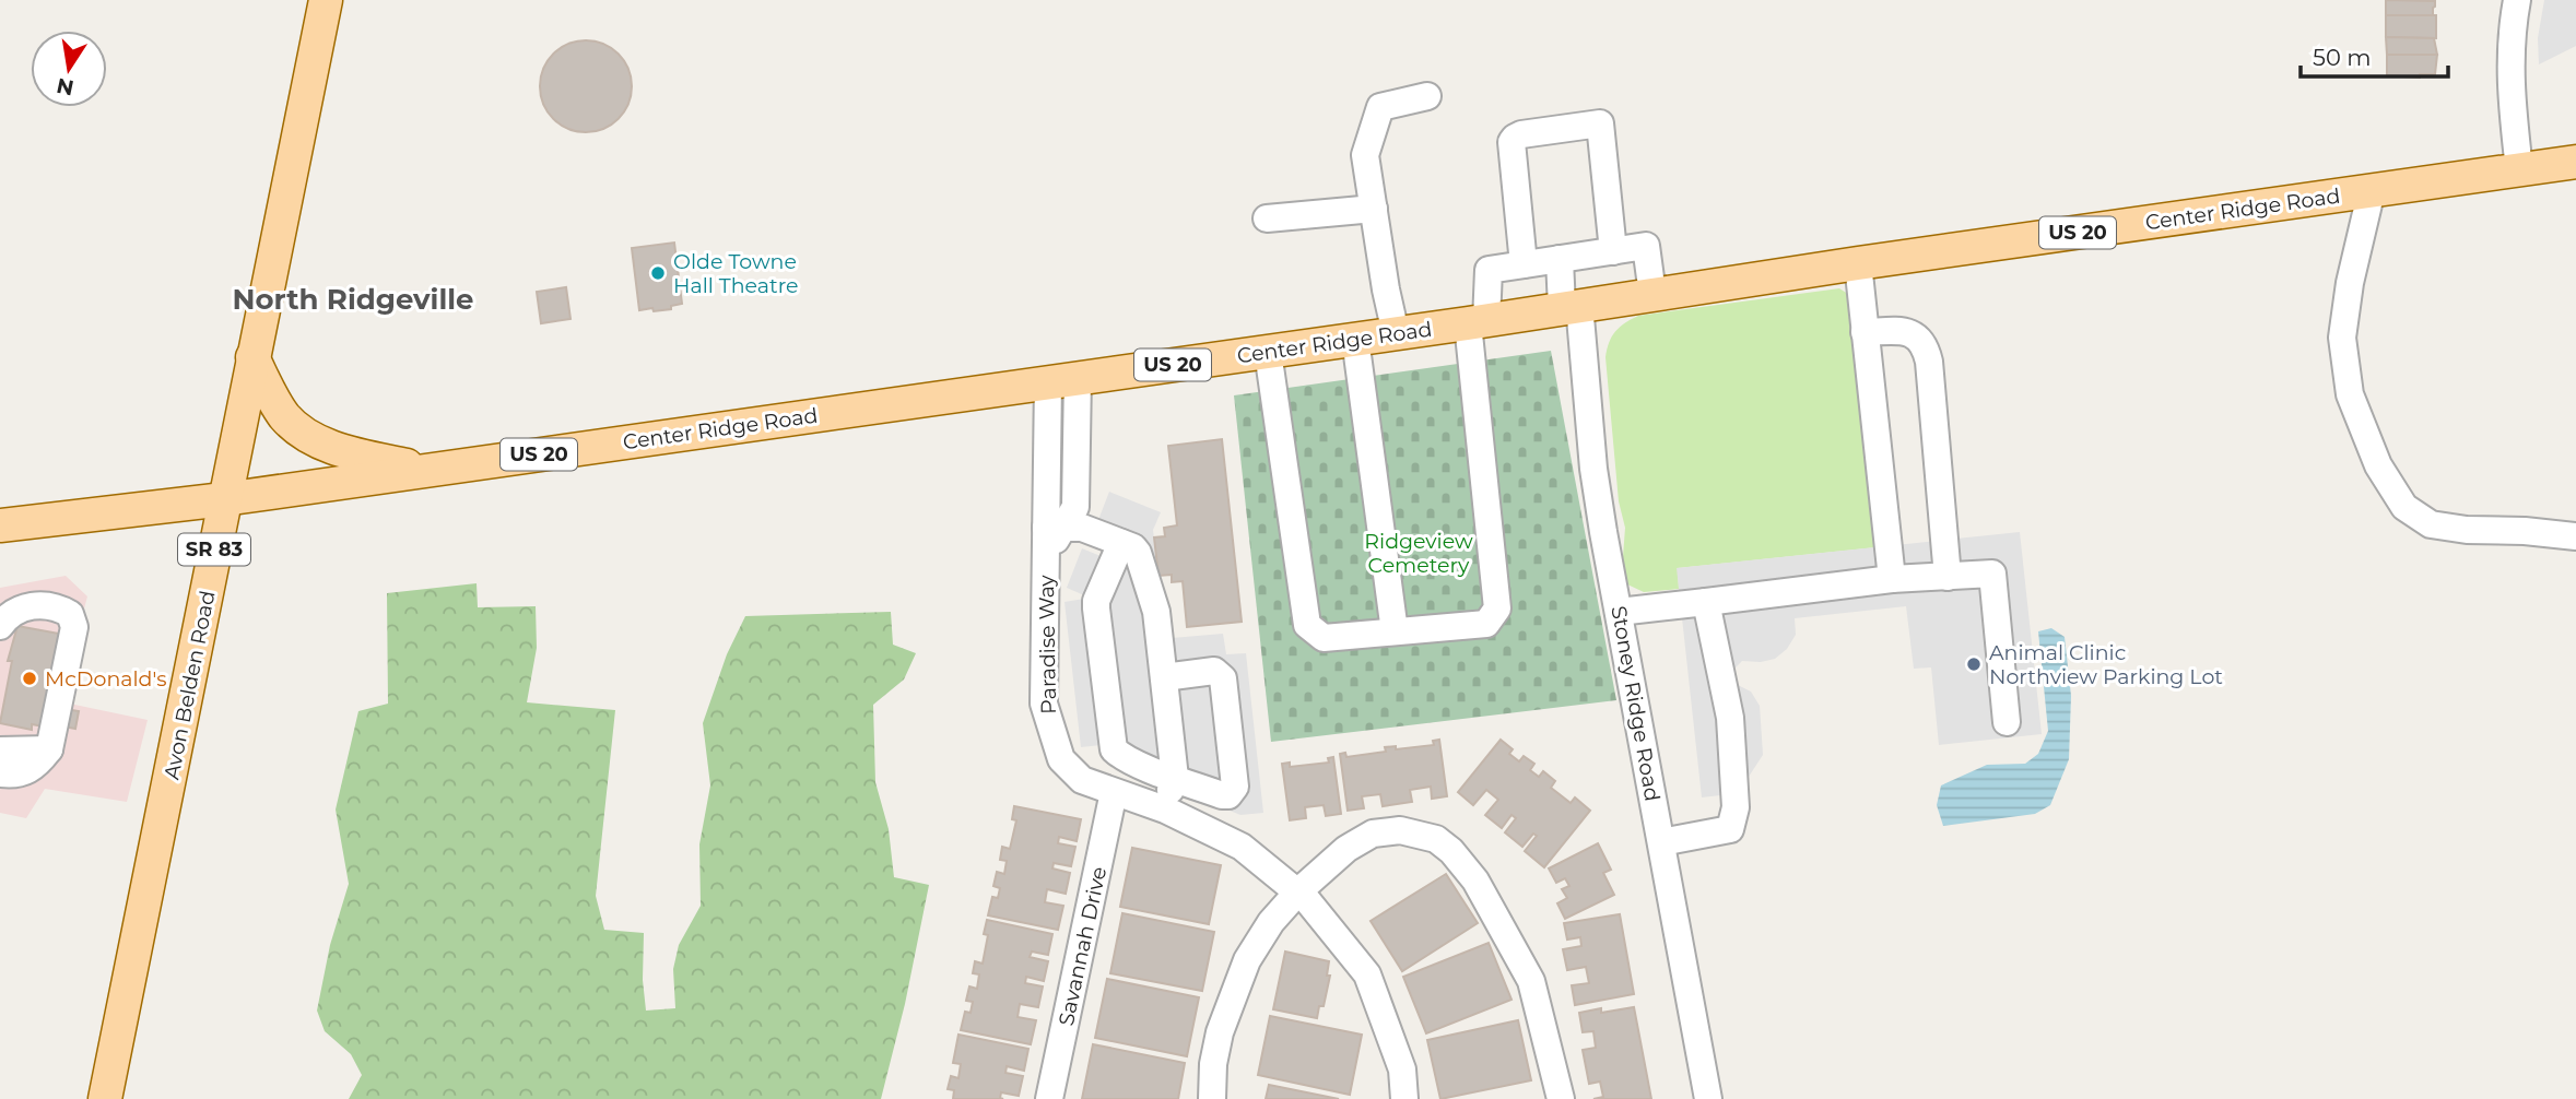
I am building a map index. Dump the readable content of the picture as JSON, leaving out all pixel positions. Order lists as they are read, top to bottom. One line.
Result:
{"streets":{"main road":["Center Ridge Road","US 20","SR 83","Avon Belden Road"],"street":["Paradise Way","Stoney Ridge Road","Savannah Drive"]},"crossings":[["Center Ridge Road","Paradise Way"],["Center Ridge Road","Avon Belden Road"],["Center Ridge Road","Stoney Ridge Road"],["Paradise Way","Savannah Drive"]],"districts":["North Ridgeville"],"parks":["Ridgeview Cemetery"],"places":["Olde Towne Hall Theatre","Animal Clinic Northview Parking Lot","McDonald's"],"scale_bar":"50 m","north":"bottom"}
